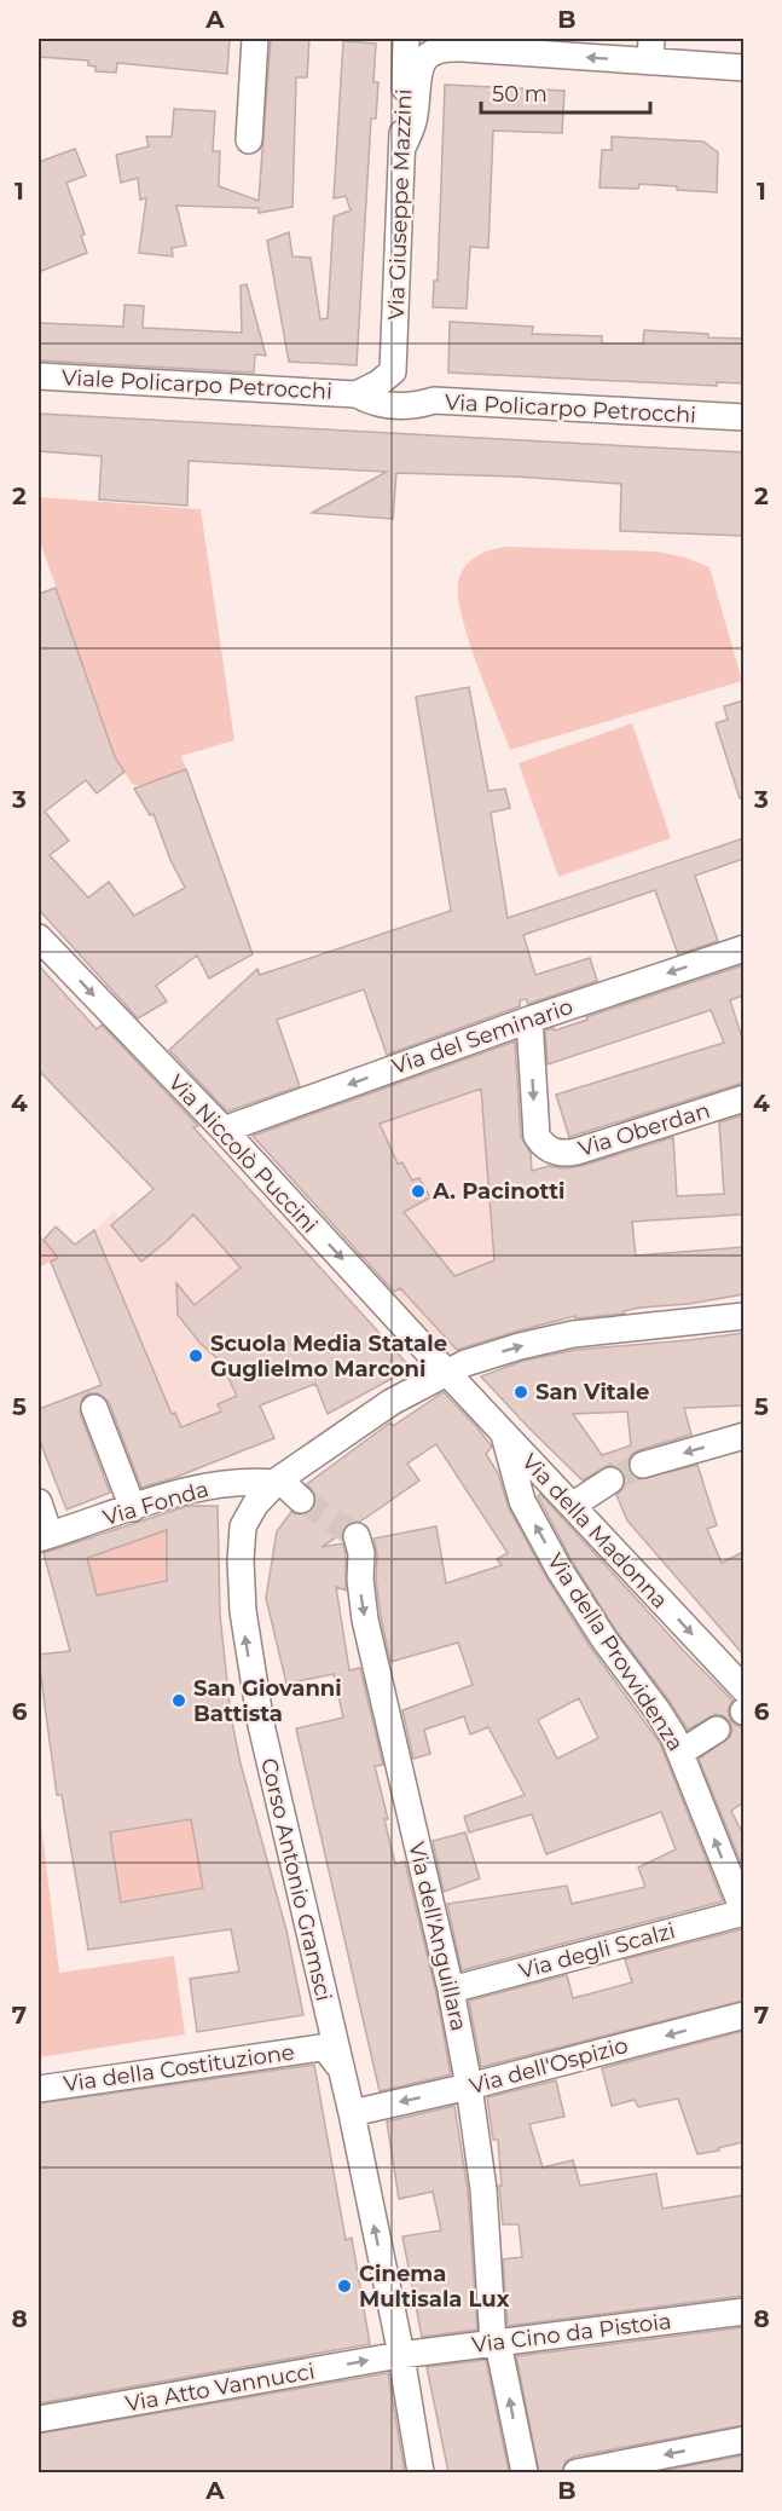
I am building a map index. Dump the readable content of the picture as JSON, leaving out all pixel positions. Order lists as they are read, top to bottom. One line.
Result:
{"streets":{"street":["Via Giuseppe Mazzini","Viale Policarpo Petrocchi","Via Policarpo Petrocchi","Via del Seminario","Via Oberdan","Via Niccolò Puccini","Via Fonda","Via della Madonna","Via della Provvidenza","Corso Antonio Gramsci","Via dell'Anguillara","Via degli Scalzi","Via dell'Ospizio","Via della Costituzione","Via Cino da Pistoia","Via Atto Vannucci"]},"crossings":[["Viale Policarpo Petrocchi","Via Policarpo Petrocchi"],["Via del Seminario","Via Oberdan"],["Via del Seminario","Via Niccolò Puccini"],["Via Niccolò Puccini","Via della Madonna"],["Via Niccolò Puccini","Corso Antonio Gramsci"],["Via Fonda","Corso Antonio Gramsci"],["Via della Madonna","Via della Provvidenza"],["Via della Madonna","Corso Antonio Gramsci"],["Via della Provvidenza","Via degli Scalzi"],["Corso Antonio Gramsci","Via dell'Ospizio"],["Corso Antonio Gramsci","Via della Costituzione"],["Corso Antonio Gramsci","Via Cino da Pistoia"],["Corso Antonio Gramsci","Via Atto Vannucci"],["Via dell'Anguillara","Via degli Scalzi"],["Via dell'Anguillara","Via dell'Ospizio"],["Via dell'Anguillara","Via Cino da Pistoia"],["Via Cino da Pistoia","Via Atto Vannucci"]],"one_way":["Via del Seminario","Via Niccolò Puccini","Via della Madonna","Via della Provvidenza","Via dell'Ospizio","Via Atto Vannucci"],"places":["A. Pacinotti","Scuola Media Statale Guglielmo Marconi","San Vitale","San Giovanni Battista","Cinema Multisala Lux"],"scale_bar":"50 m","grid":{"columns":["A","B"],"rows":["1","2","3","4","5","6","7","8"]}}
